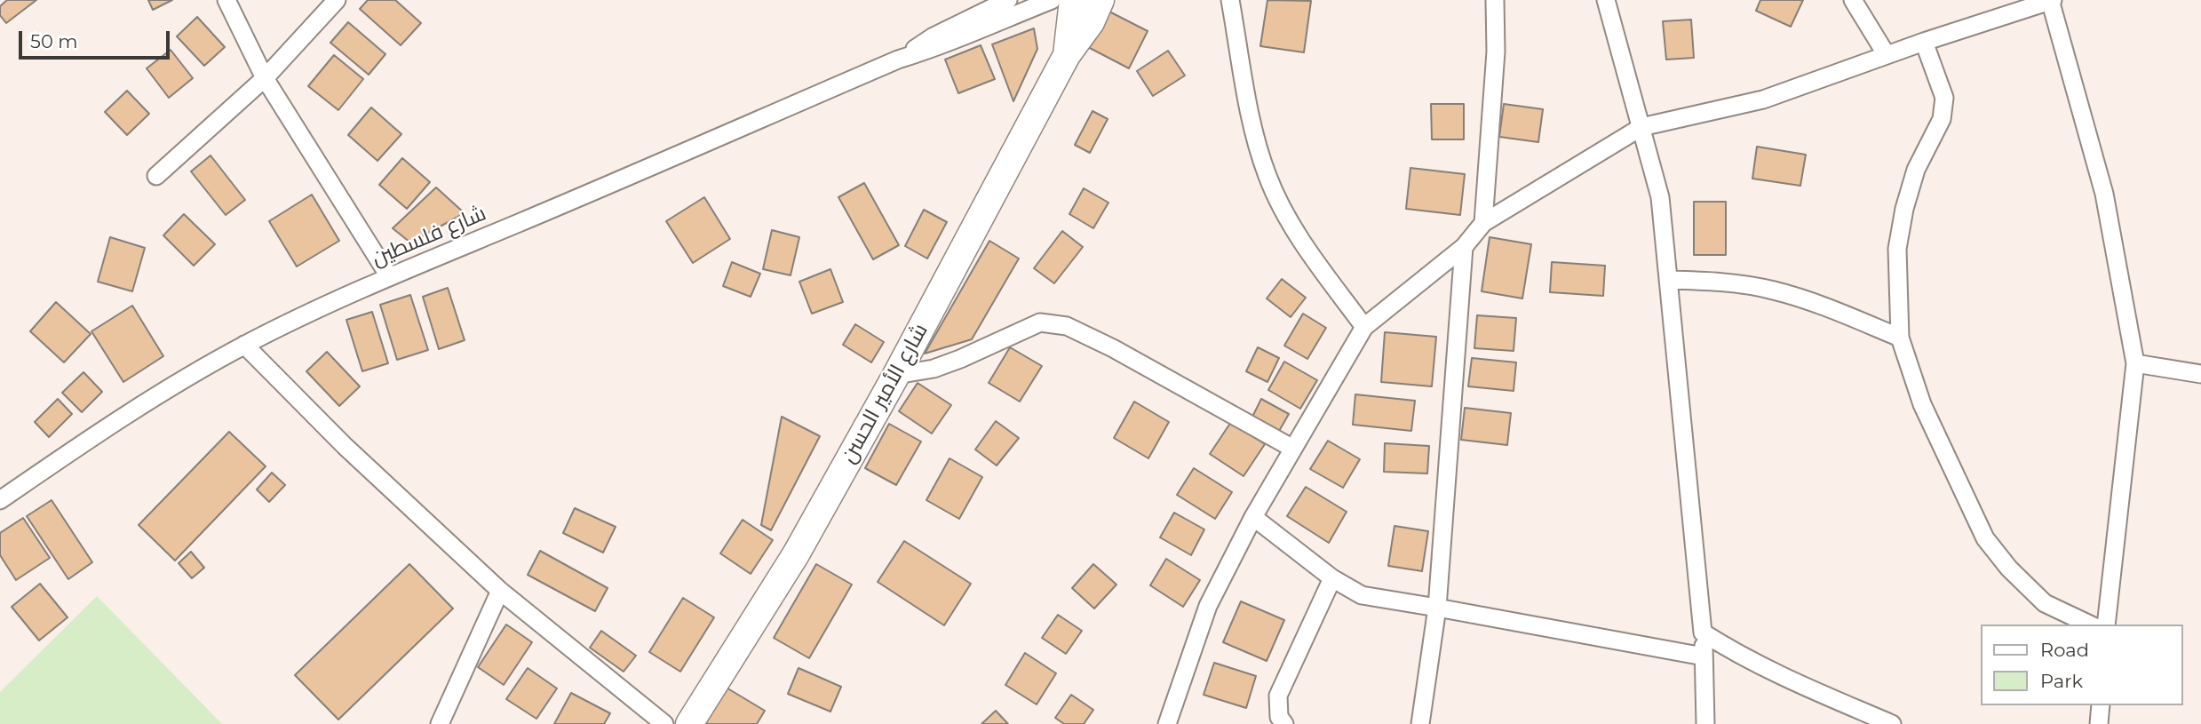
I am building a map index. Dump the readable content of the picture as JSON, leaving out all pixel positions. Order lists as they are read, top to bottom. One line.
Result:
{"streets":{"main road":["شارع الأمير الحسن"],"street":["شارع فلسطين"]},"legend":["Road","Park"],"scale_bar":"50 m"}
